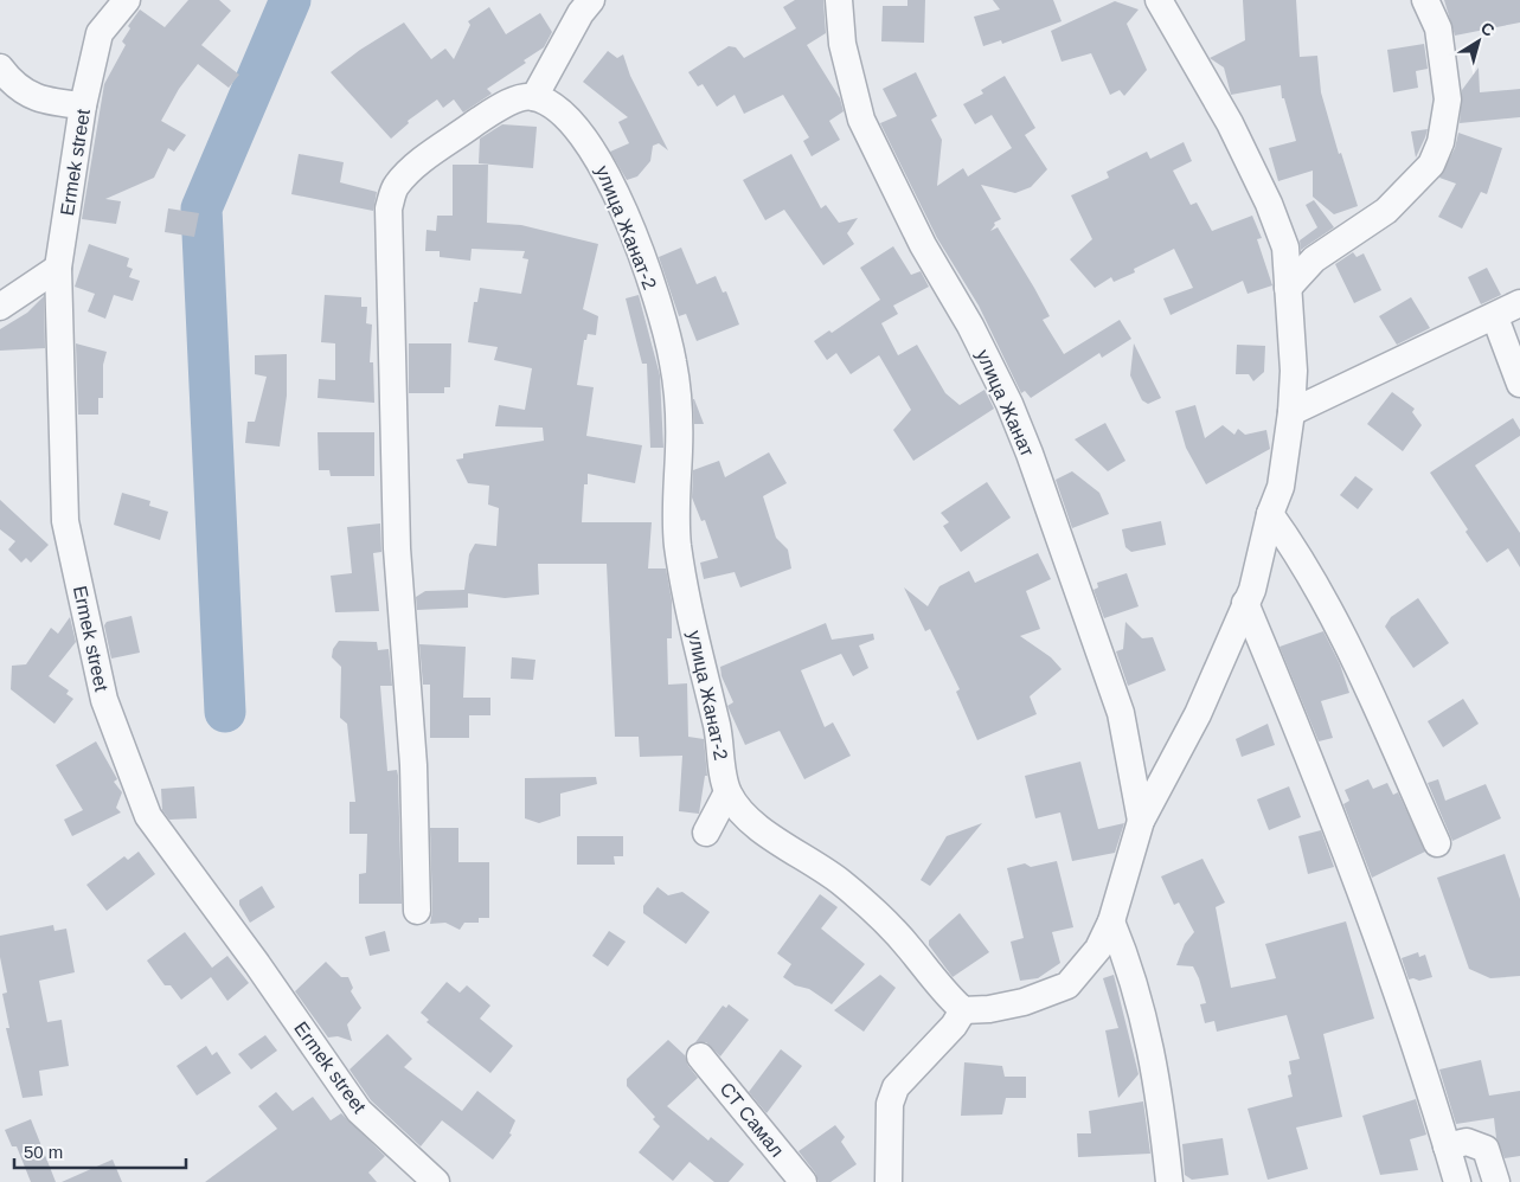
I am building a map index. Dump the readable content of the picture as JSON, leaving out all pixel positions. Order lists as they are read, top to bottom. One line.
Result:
{"streets":{"street":["Ermek street","улица Жанат-2","улица Жанат","СТ Самал"]},"scale_bar":"50 m","north":"top right"}
